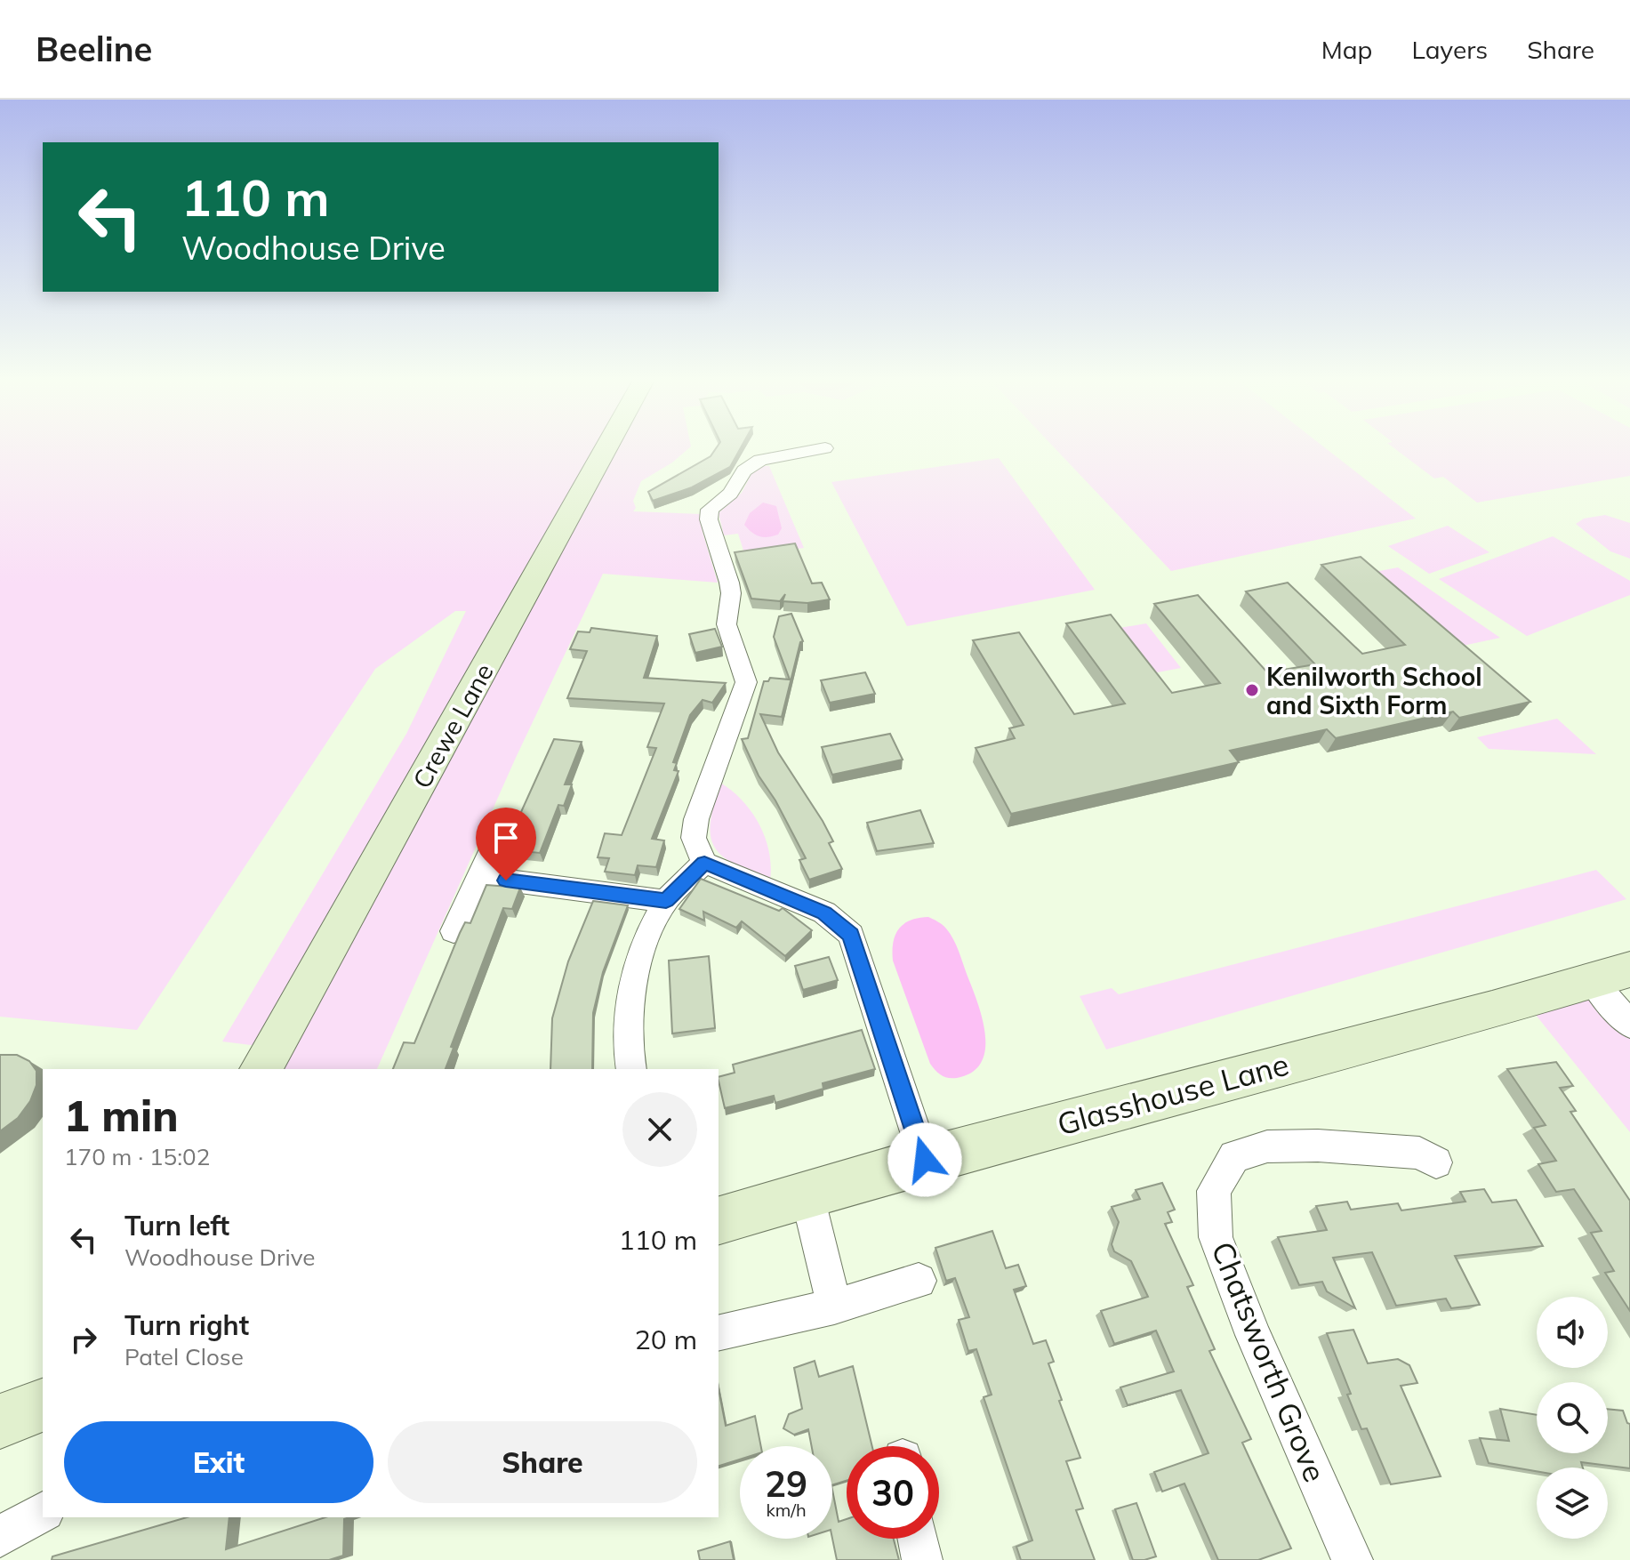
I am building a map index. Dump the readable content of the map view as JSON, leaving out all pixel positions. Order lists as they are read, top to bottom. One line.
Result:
{"streets":{"street":["Crewe Lane","Glasshouse Lane","Chatsworth Grove"]},"places":["Kenilworth School and Sixth Form"],"page":{"header":"Beeline","nav":["Map","Layers","Share"],"turn":["110 m","Woodhouse Drive"],"heading":["1 min","170 m · 15:02"],"list":[{"name":"Turn left","note":"Woodhouse Drive","value":"110 m"},{"name":"Turn right","note":"Patel Close","value":"20 m"}],"buttons":["Exit","Share"],"speed":"29 km/h","limit":"30"}}
